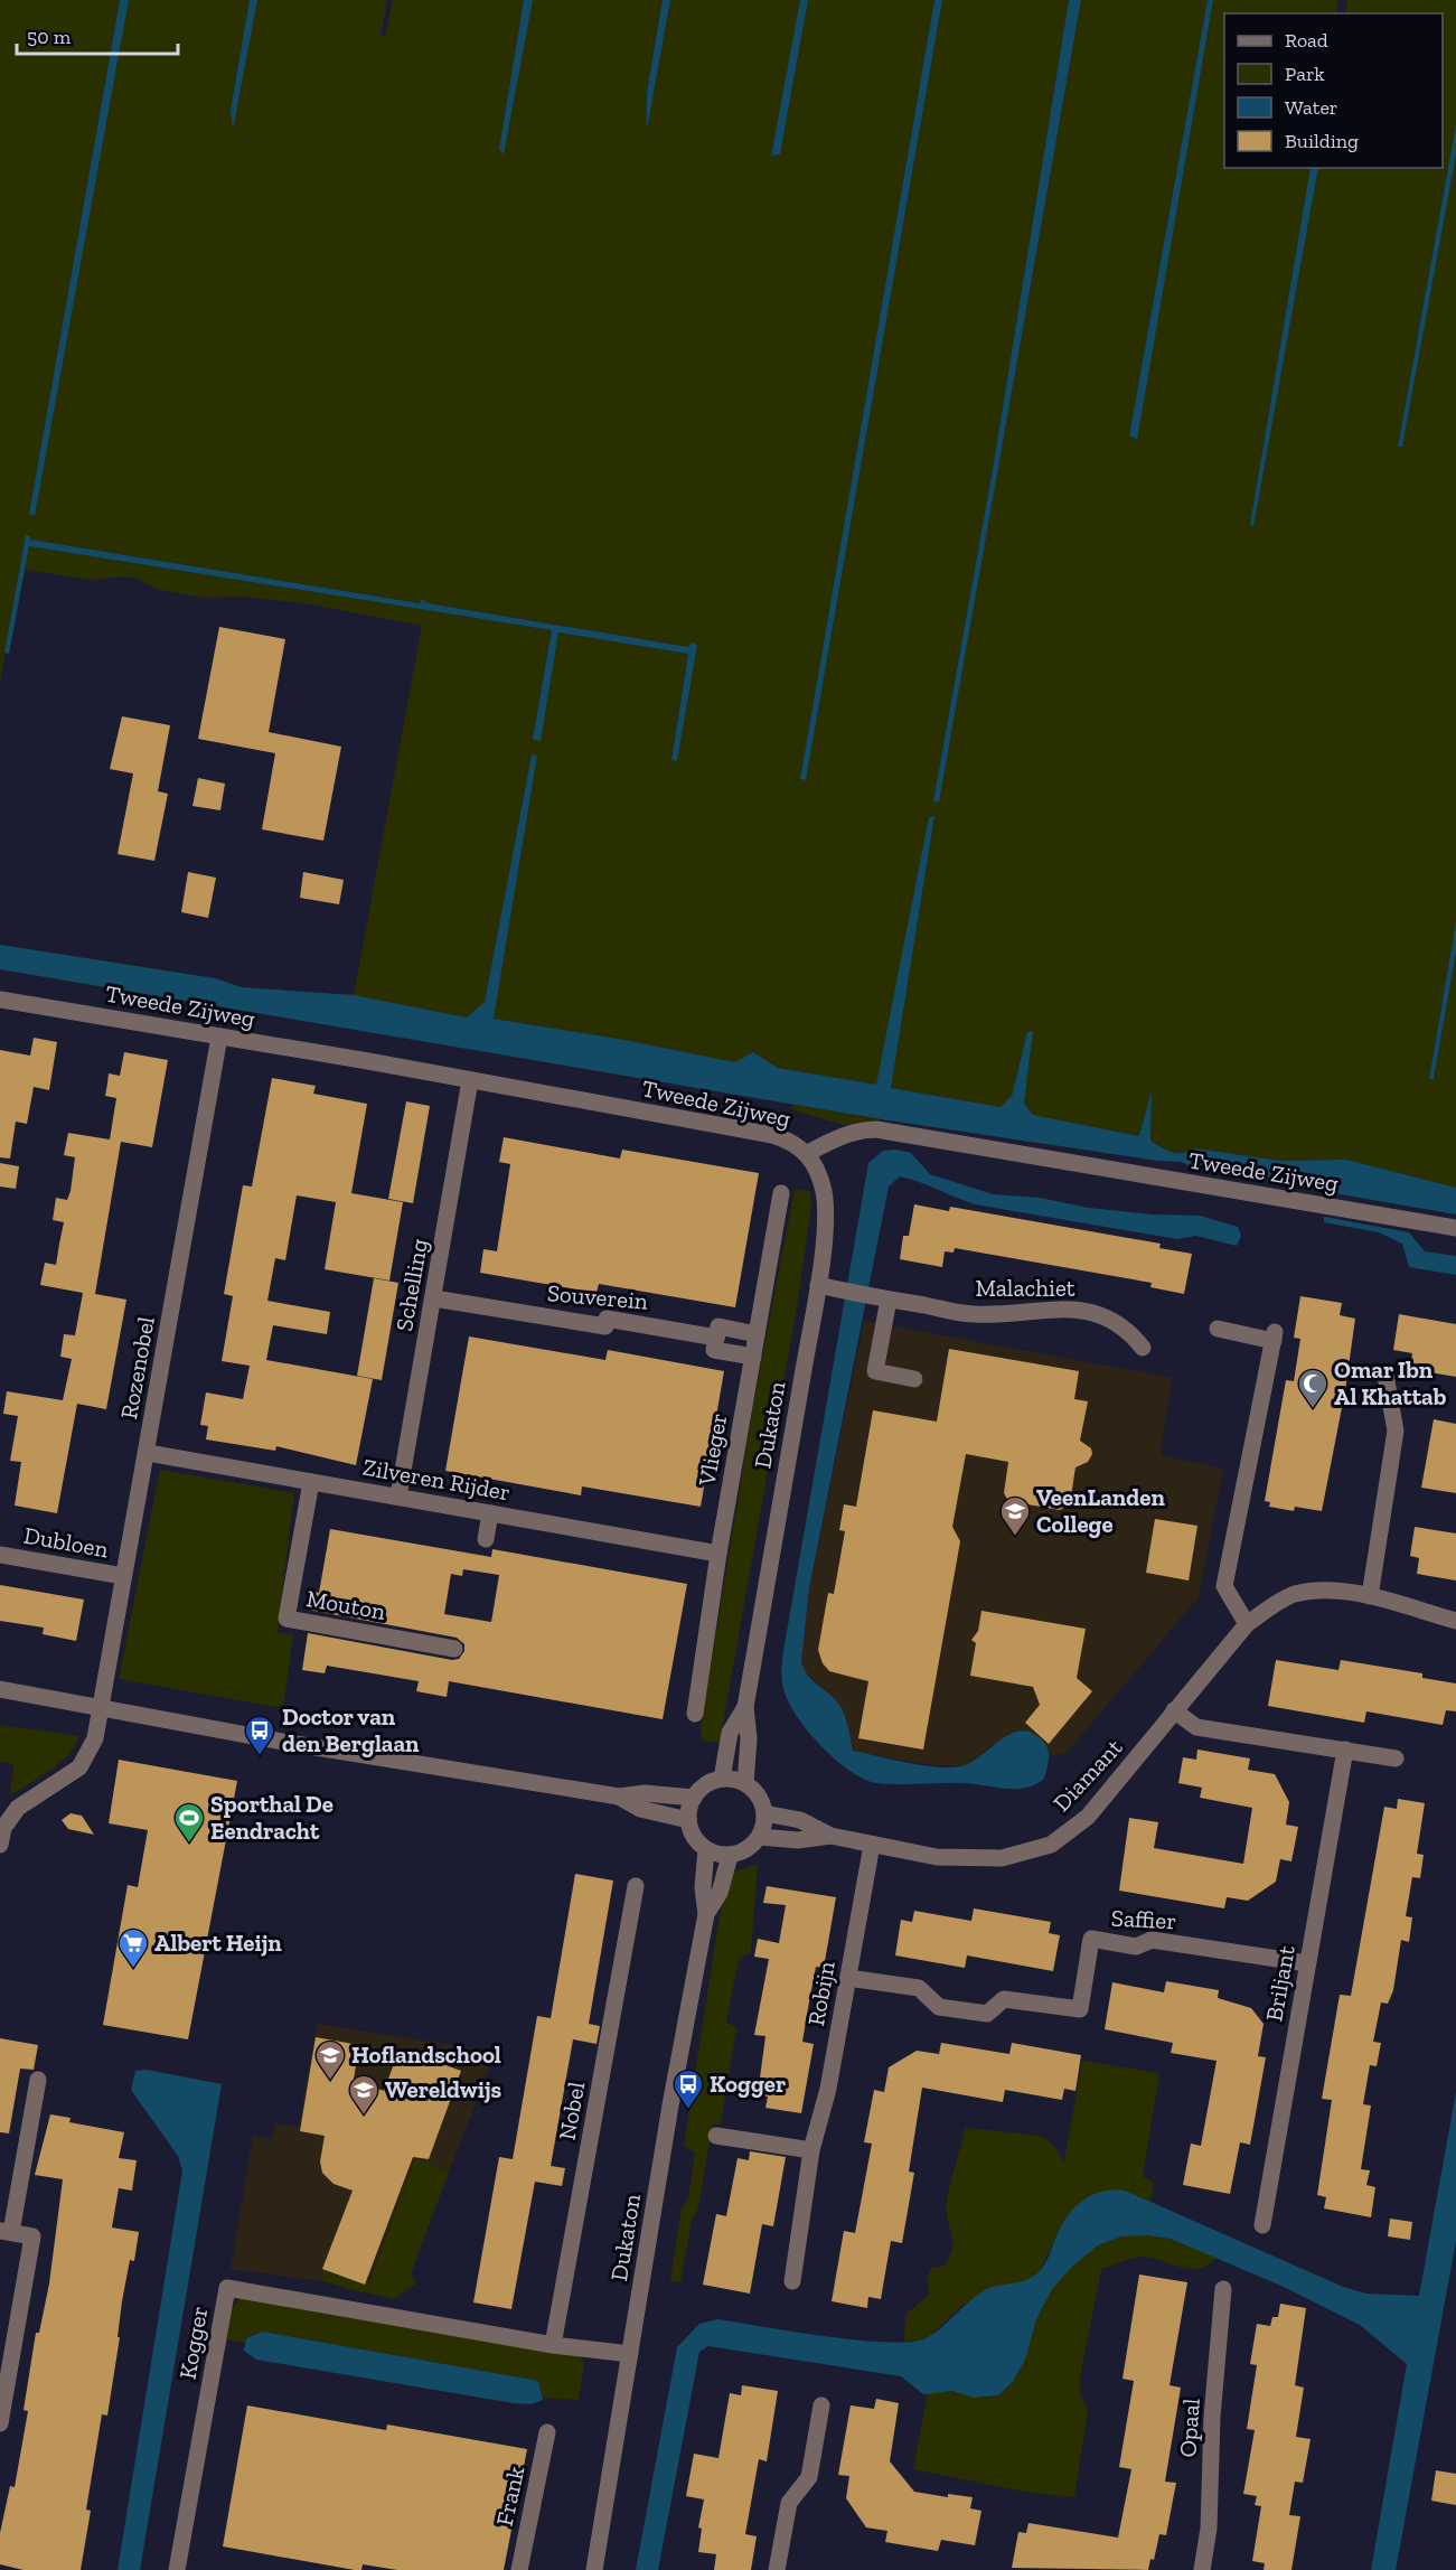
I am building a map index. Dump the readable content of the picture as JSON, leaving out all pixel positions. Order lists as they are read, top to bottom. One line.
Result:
{"streets":{"street":["Tweede Zijweg","Schelling","Malachiet","Souverein","Rozenobel","Dukaton","Vlieger","Zilveren Rijder","Dubloen","Mouton","Diamant","Saffier","Briljant","Robijn","Nobel","Kogger","Opaal","Frank"]},"crossings":[["Tweede Zijweg","Schelling"],["Tweede Zijweg","Rozenobel"],["Tweede Zijweg","Dukaton"],["Schelling","Souverein"],["Schelling","Zilveren Rijder"],["Malachiet","Dukaton"],["Souverein","Vlieger"],["Rozenobel","Zilveren Rijder"],["Rozenobel","Dubloen"],["Dukaton","Diamant"],["Dukaton","Kogger"],["Vlieger","Zilveren Rijder"],["Zilveren Rijder","Mouton"],["Diamant","Robijn"],["Saffier","Briljant"],["Saffier","Robijn"],["Nobel","Kogger"]],"places":{"mosque":["Omar Ibn Al Khattab"],"school or university":["VeenLanden College","Hoflandschool","Wereldwijs"],"bus stop":["Doctor van den Berglaan","Kogger"],"sports":["Sporthal De Eendracht"],"supermarket":["Albert Heijn"]},"legend":["Road","Park","Water","Building"],"scale_bar":"50 m"}
